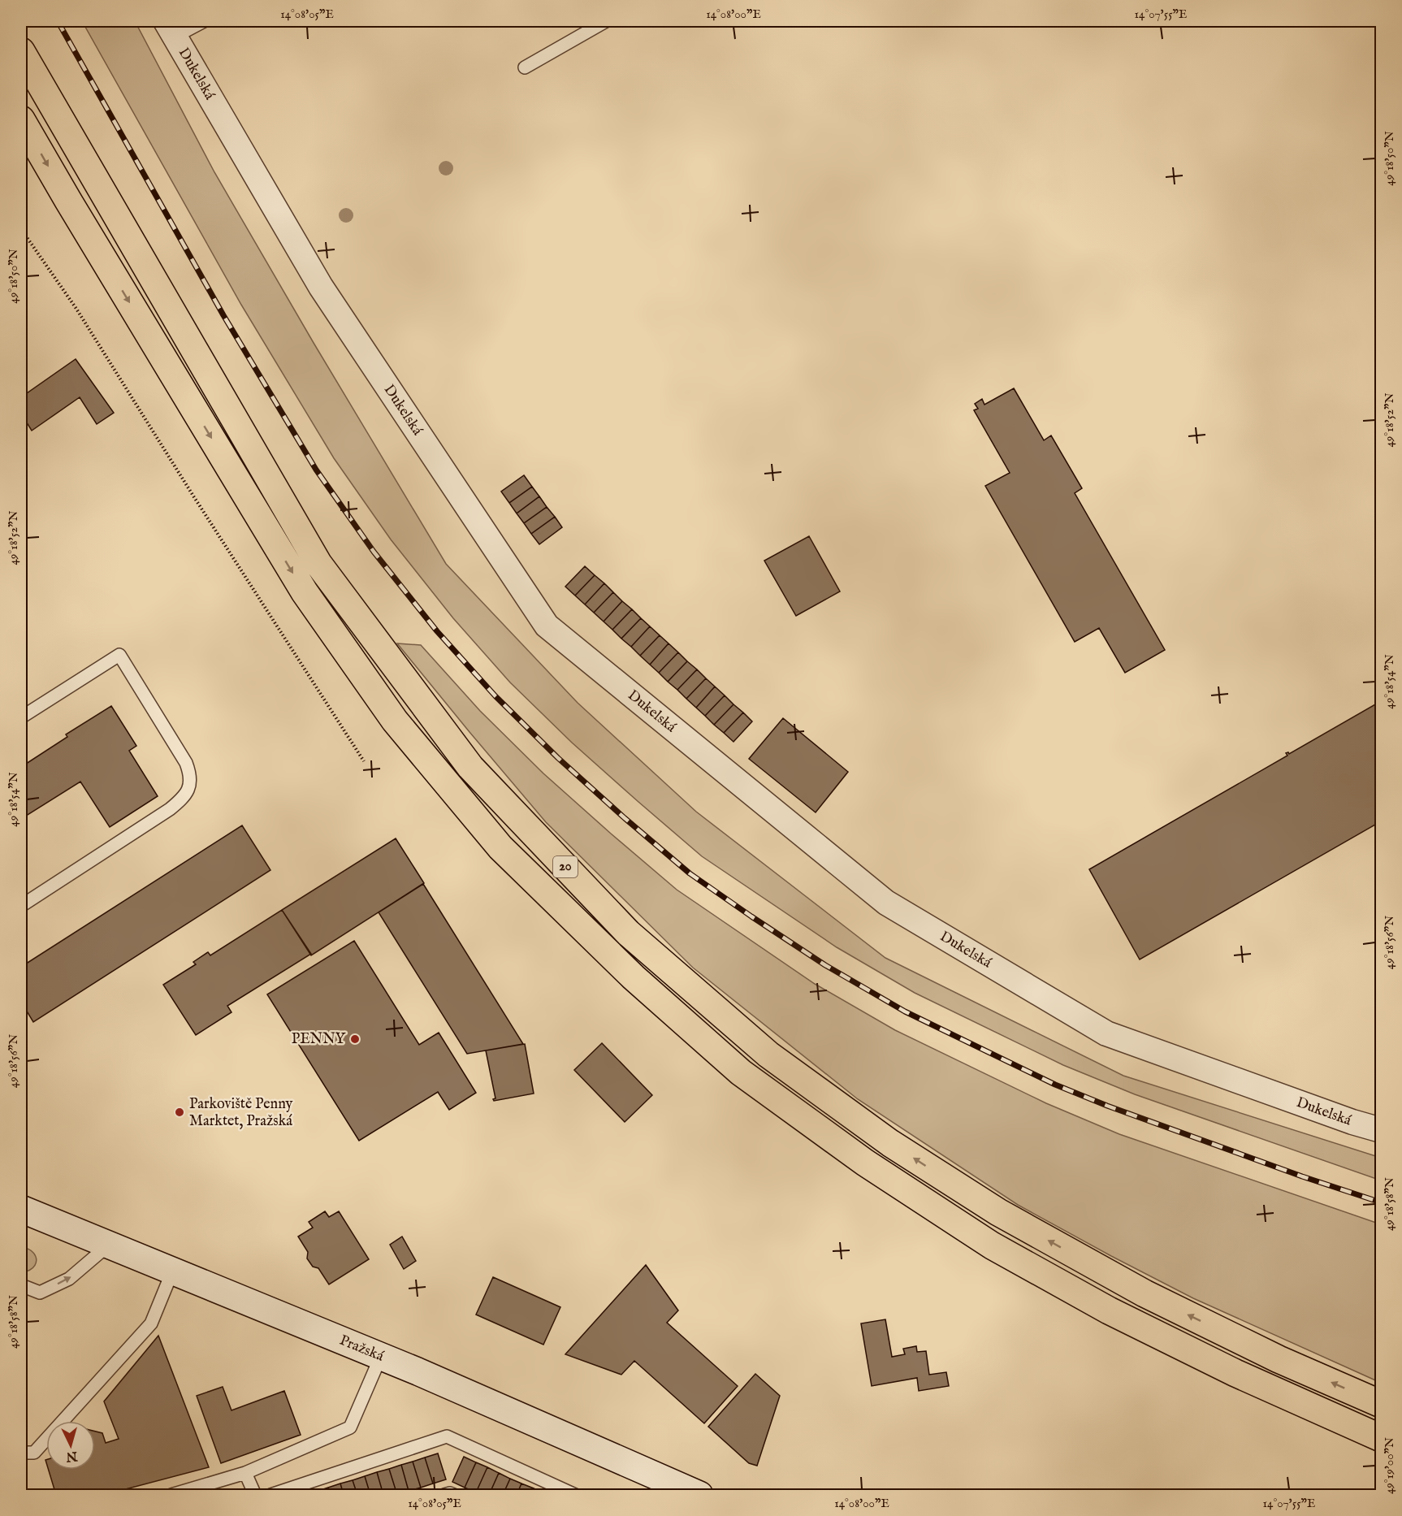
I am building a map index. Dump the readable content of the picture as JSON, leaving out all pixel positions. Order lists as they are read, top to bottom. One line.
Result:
{"streets":{"highway":["20"],"street":["Dukelská","Pražská"]},"places":["PENNY","Parkoviště Penny Marktet, Pražská"],"north":"bottom","coordinates":["14°08'05\"E","14°08'00\"E","14°07'55\"E","49°18'50\"N","49°18'52\"N","49°18'54\"N","49°18'56\"N","49°18'58\"N","49°19'00\"N"]}
